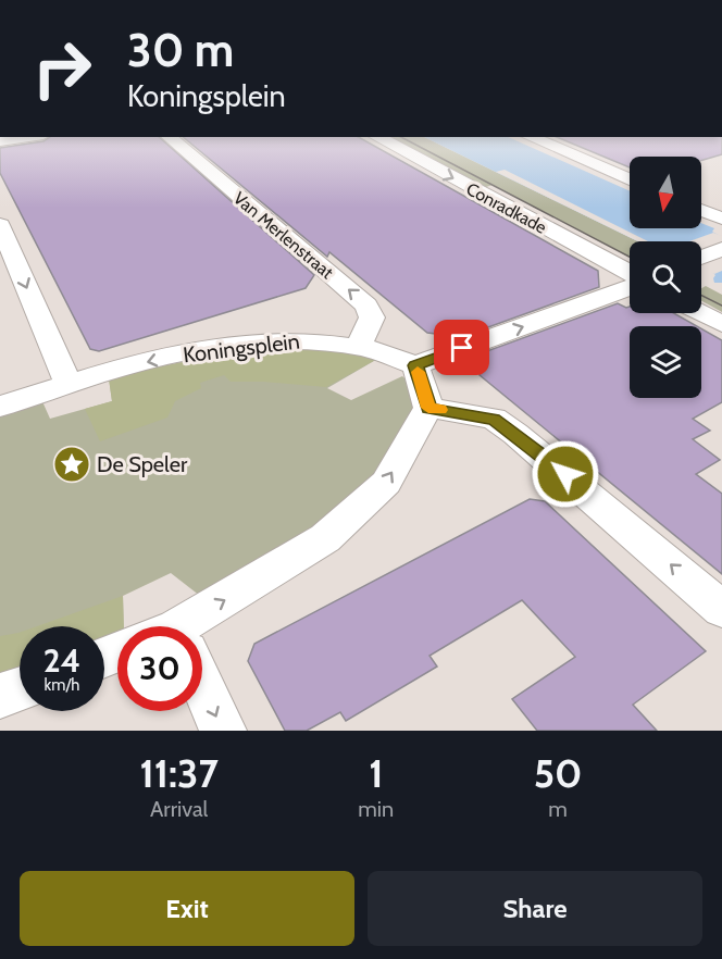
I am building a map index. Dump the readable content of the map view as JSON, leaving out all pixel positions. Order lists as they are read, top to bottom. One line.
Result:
{"streets":{"street":["Conradkade","Van Merlenstraat","Koningsplein"]},"crossings":[["Van Merlenstraat","Koningsplein"]],"one_way":["Koningsplein"],"places":{"place":["De Speler"]},"north":"bottom","page":{"turn":["30 m","Koningsplein"],"speed":"24 km/h","limit":"30","eta":["11:37","Arrival","1","min","50","m"],"buttons":["Exit","Share"]}}
